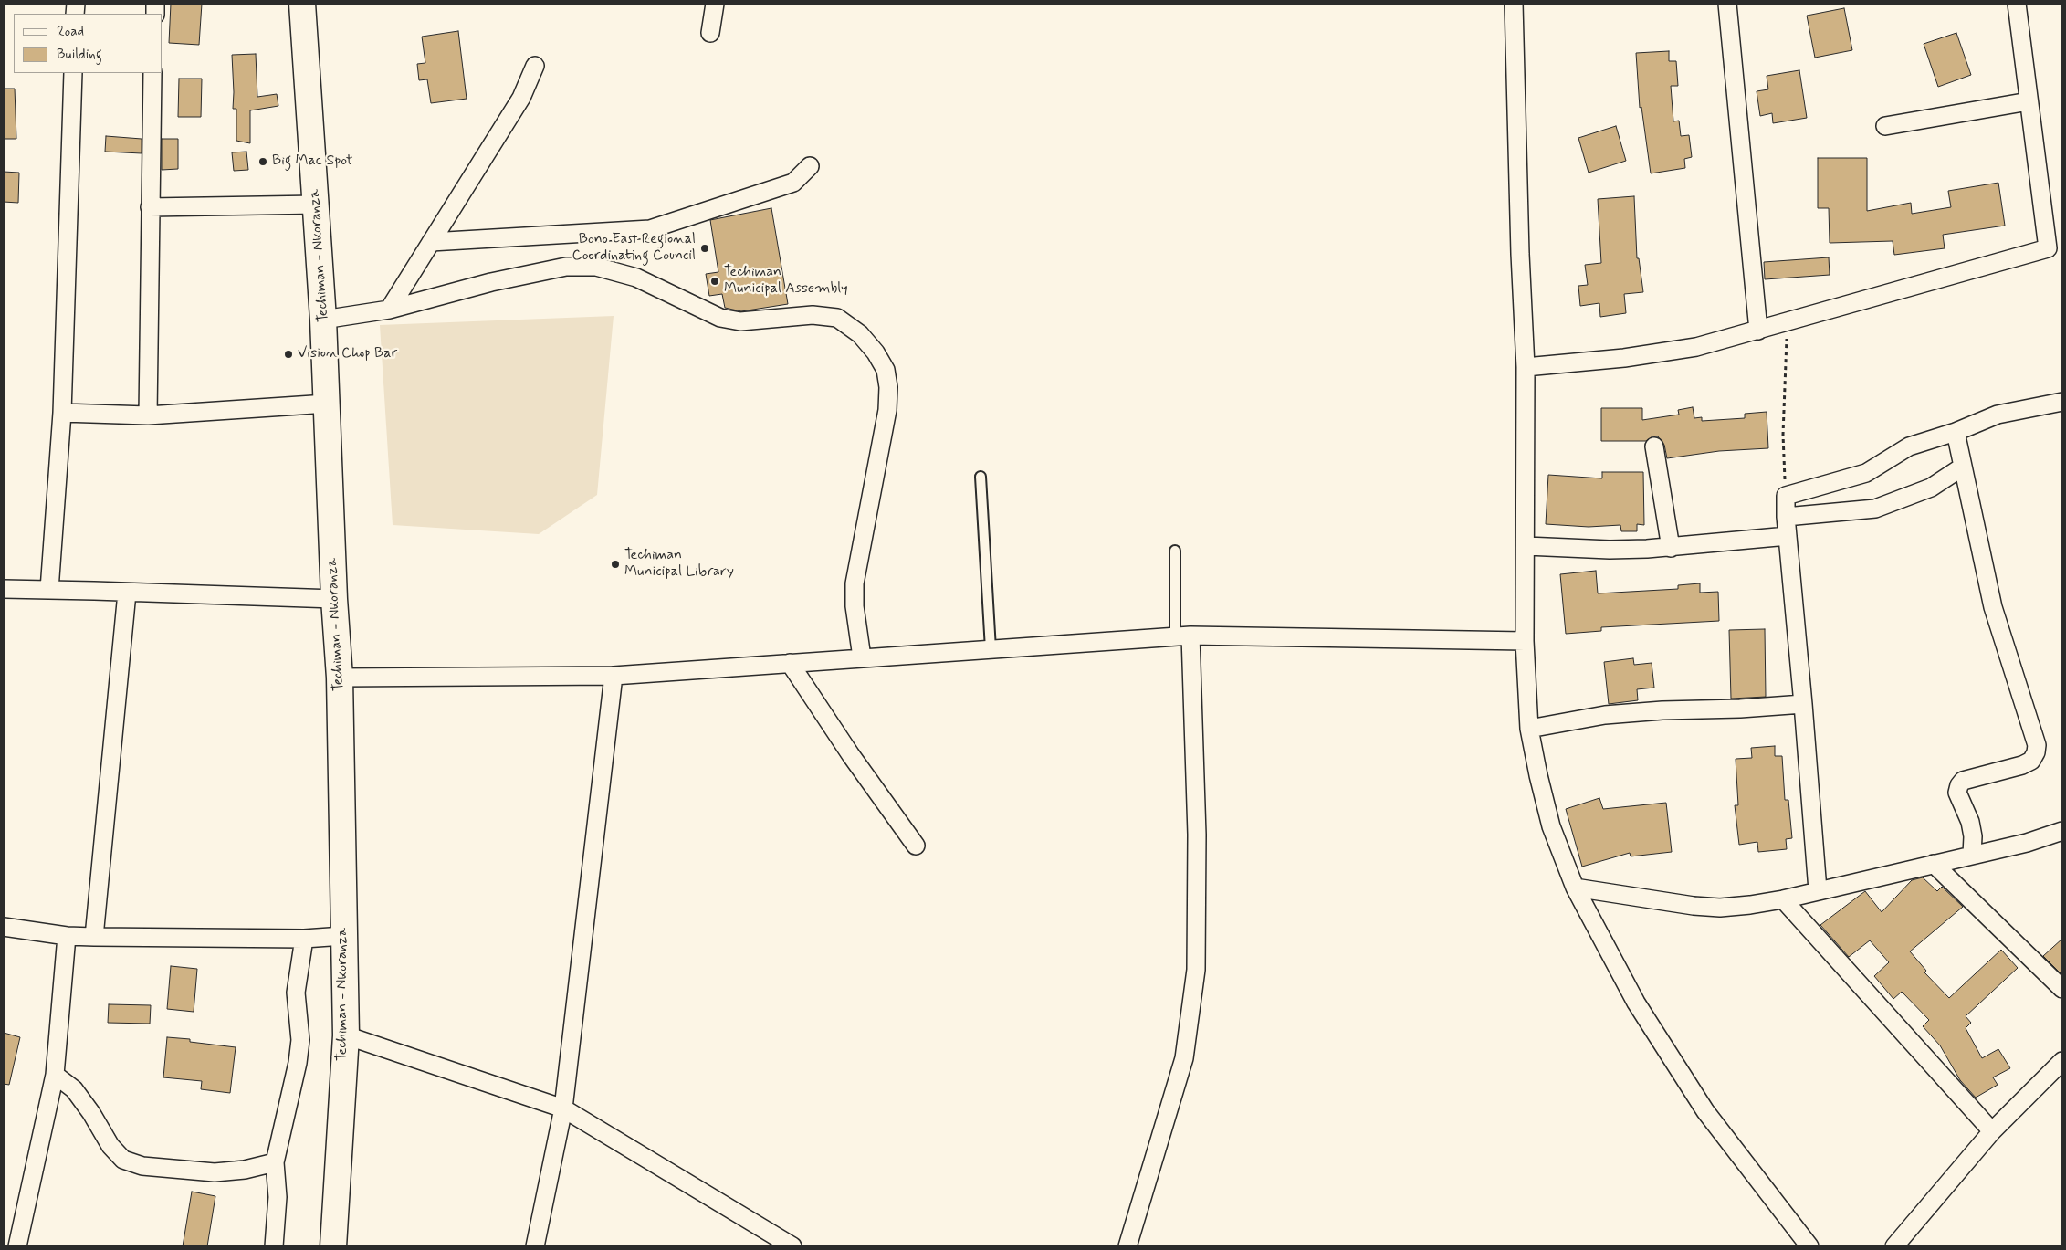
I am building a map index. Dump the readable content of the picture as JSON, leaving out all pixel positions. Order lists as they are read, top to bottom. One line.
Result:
{"streets":{"main road":["Techiman - Nkoranza"]},"places":["Big Mac Spot","Bono East Regional Coordinating Council","Techiman Municipal Assembly","Vision Chop Bar","Techiman Municipal Library"],"legend":["Road","Building"]}
